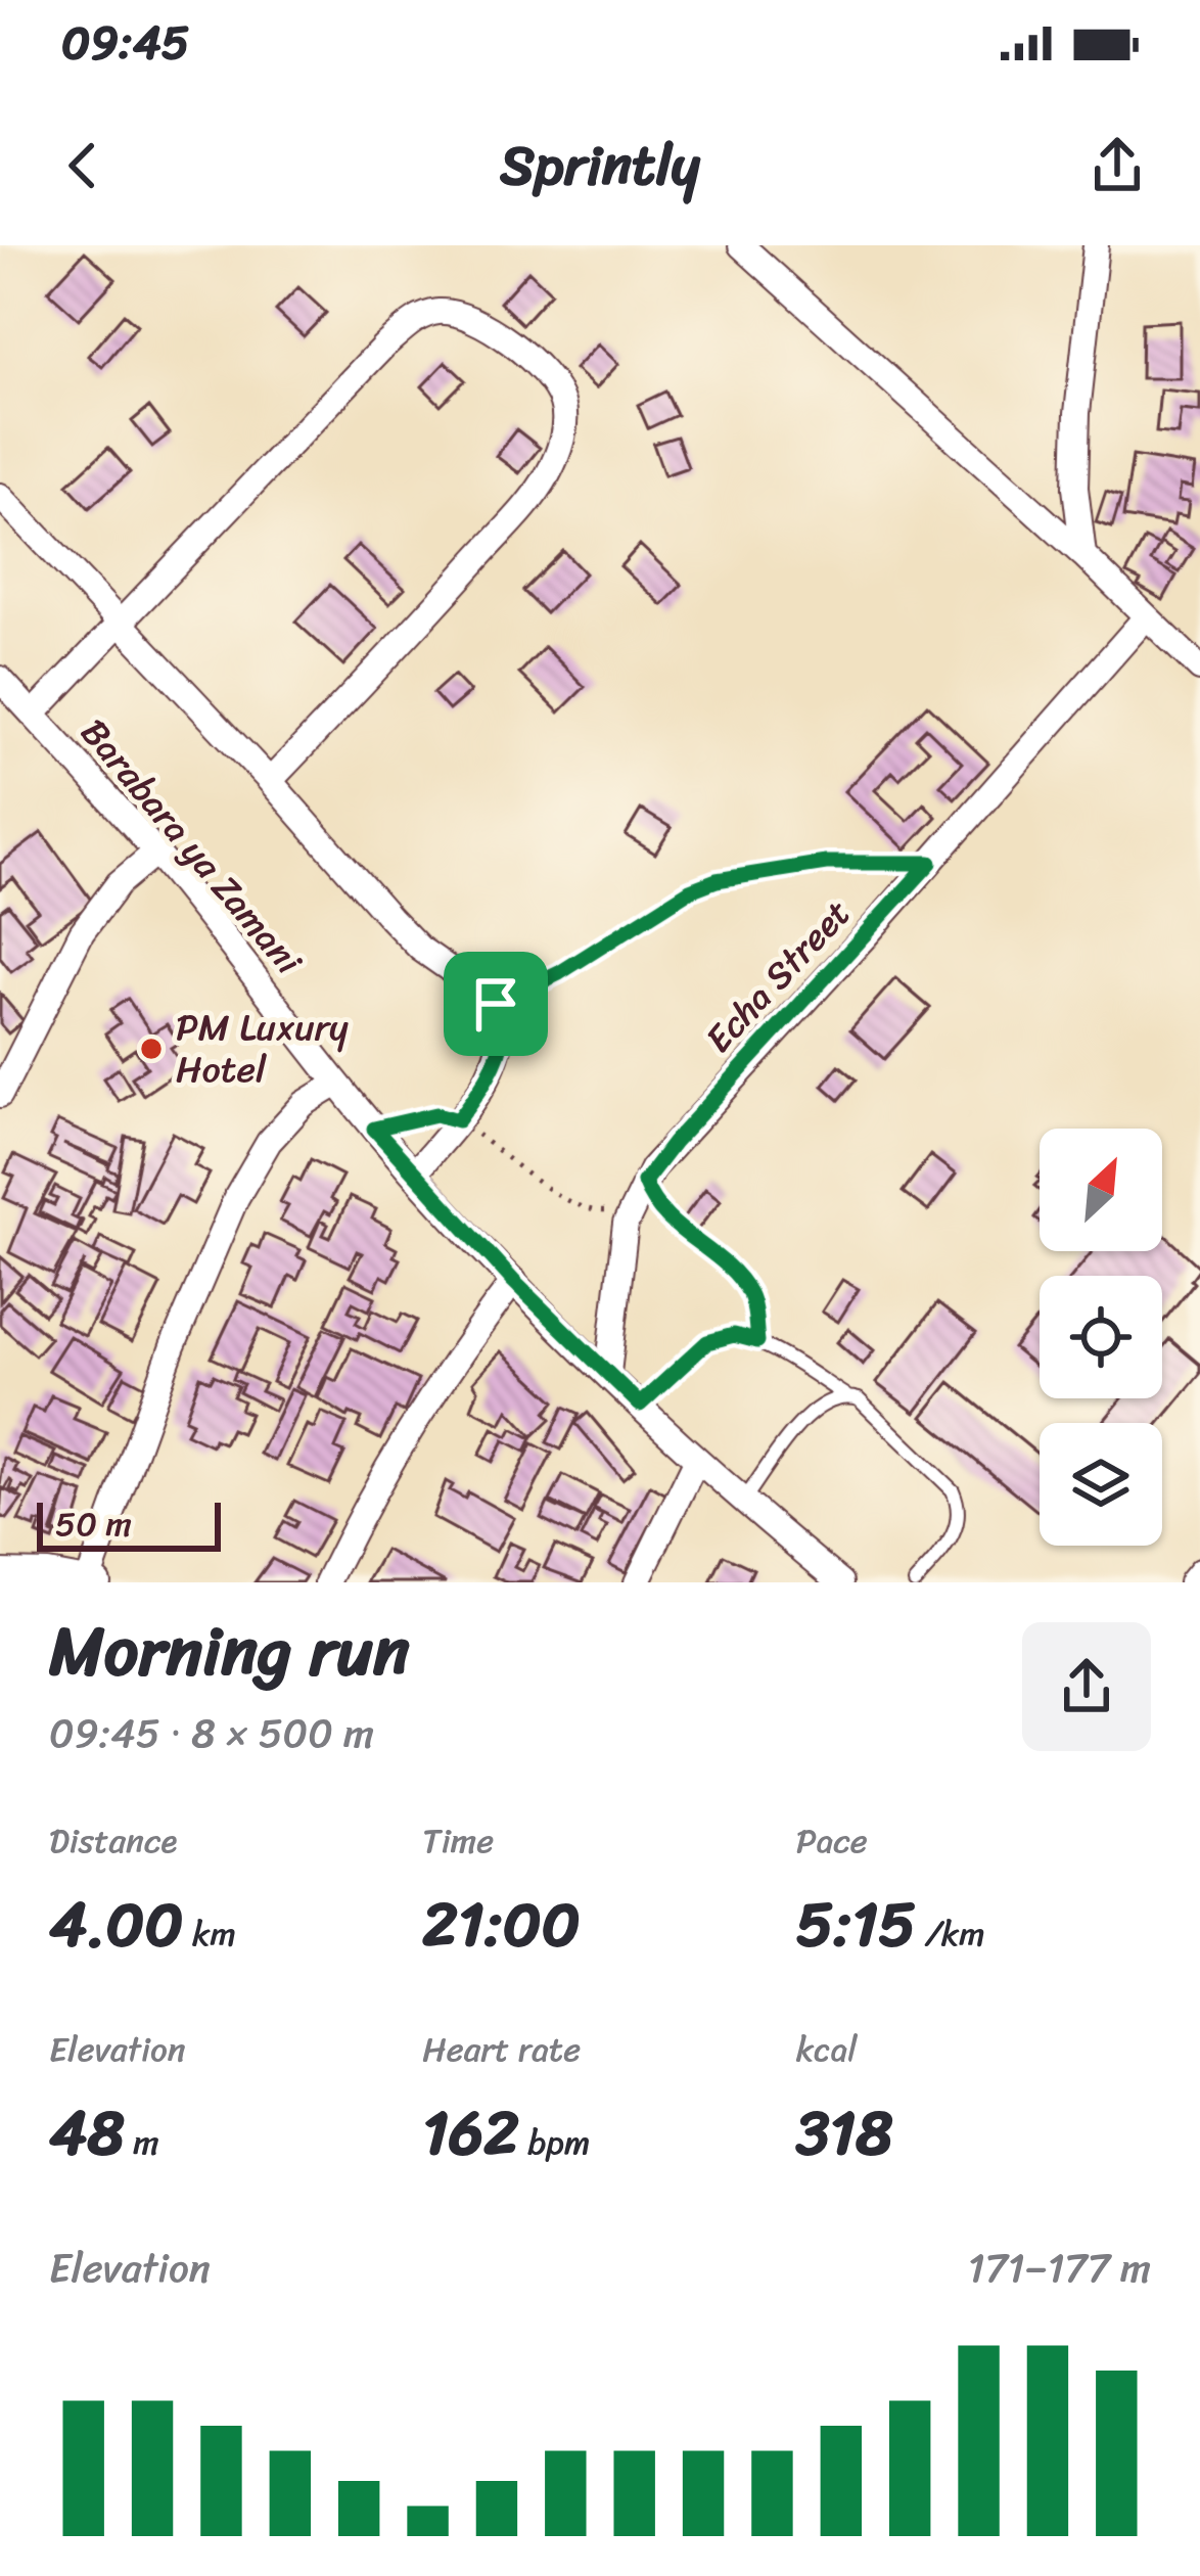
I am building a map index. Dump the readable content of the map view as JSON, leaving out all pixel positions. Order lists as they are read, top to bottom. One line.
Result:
{"streets":{"street":["Barabara ya Zamani","Echa Street"]},"crossings":[["Barabara ya Zamani","Echa Street"]],"places":["PM Luxury Hotel"],"scale_bar":"50 m","north":"top right","page":{"status":"09:45","header":"Sprintly","scale":"50 m","heading":["Morning run","09:45 · 8 × 500 m"],"stats":[["Distance","4.00 km"],["Time","21:00"],["Pace","5:15 /km"],["Elevation","48 m"],["Heart rate","162 bpm"],["kcal","318"]],"chart":["Elevation","171–177 m"]}}
